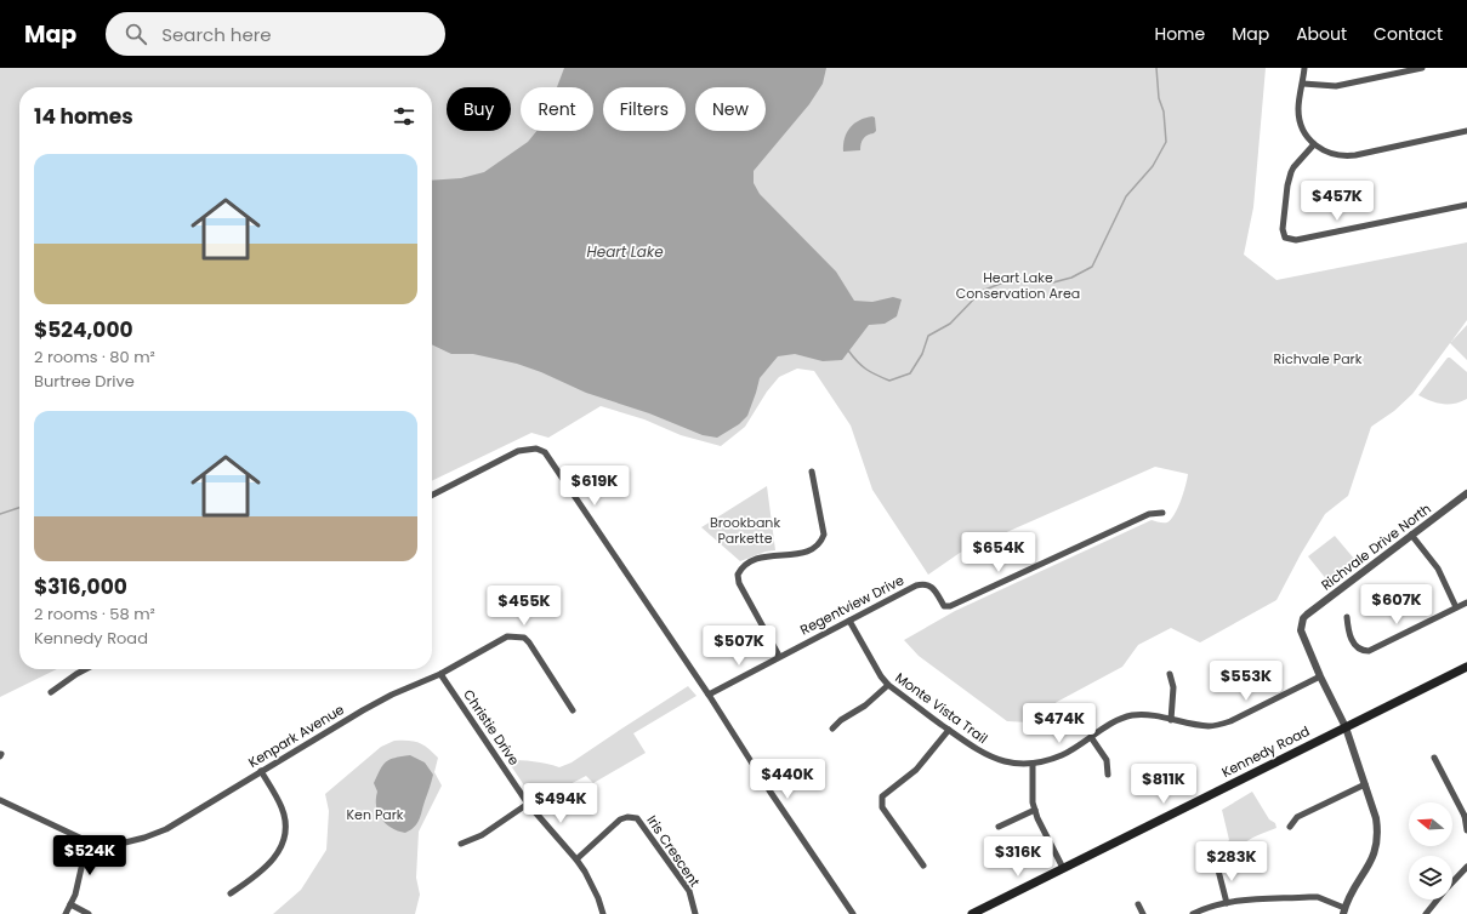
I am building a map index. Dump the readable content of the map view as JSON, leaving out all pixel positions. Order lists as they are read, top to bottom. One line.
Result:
{"streets":{"main road":["Kennedy Road"],"street":["Richvale Drive North","Regentview Drive","Monte Vista Trail","Christie Drive","Kenpark Avenue","Iris Crescent"]},"crossings":[["Richvale Drive North","Monte Vista Trail"],["Richvale Drive North","Kennedy Road"],["Regentview Drive","Monte Vista Trail"],["Christie Drive","Kenpark Avenue"],["Christie Drive","Iris Crescent"]],"water":["Heart Lake"],"parks":["Heart Lake Conservation Area","Richvale Park","Brookbank Parkette","Ken Park"],"north":"left","page":{"header":"Map","search":"Search here","nav":["Home","Map","About","Contact"],"chip":["Buy","Rent","Filters","New"],"heading":"14 homes","list":[{"name":"$524,000","note":"2 rooms · 80 m² · Burtree Drive"},{"name":"$316,000","note":"2 rooms · 58 m² · Kennedy Road"}],"price":["$457K","$619K","$654K","$607K","$455K","$507K","$553K","$474K","$440K","$811K","$494K","$524K","$316K","$283K"]}}
